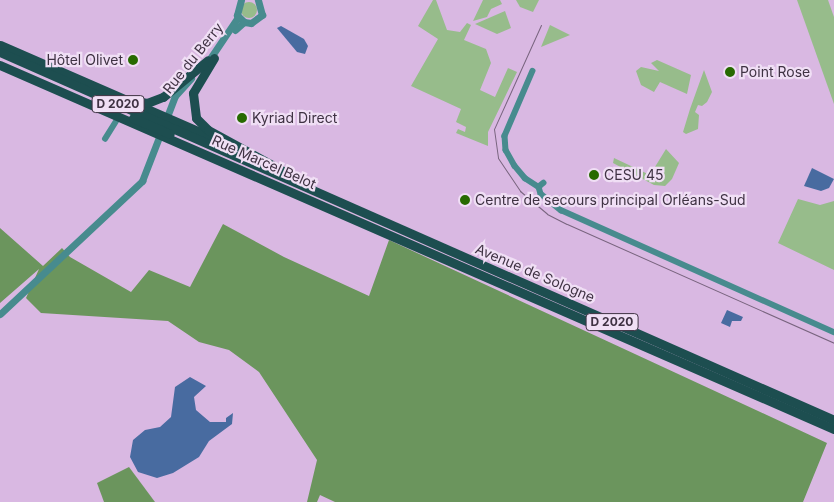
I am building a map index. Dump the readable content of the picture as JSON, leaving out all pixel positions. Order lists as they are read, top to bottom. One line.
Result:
{"streets":{"main road":["D 2020","Rue Marcel Belot","Avenue de Sologne"],"street":["Rue du Berry"]},"crossings":[["Rue du Berry","Rue Marcel Belot"],["D 2020","Rue Marcel Belot"],["Rue Marcel Belot","Avenue de Sologne"]],"places":["Hôtel Olivet","Point Rose","Kyriad Direct","CESU 45","Centre de secours principal Orléans-Sud"]}
